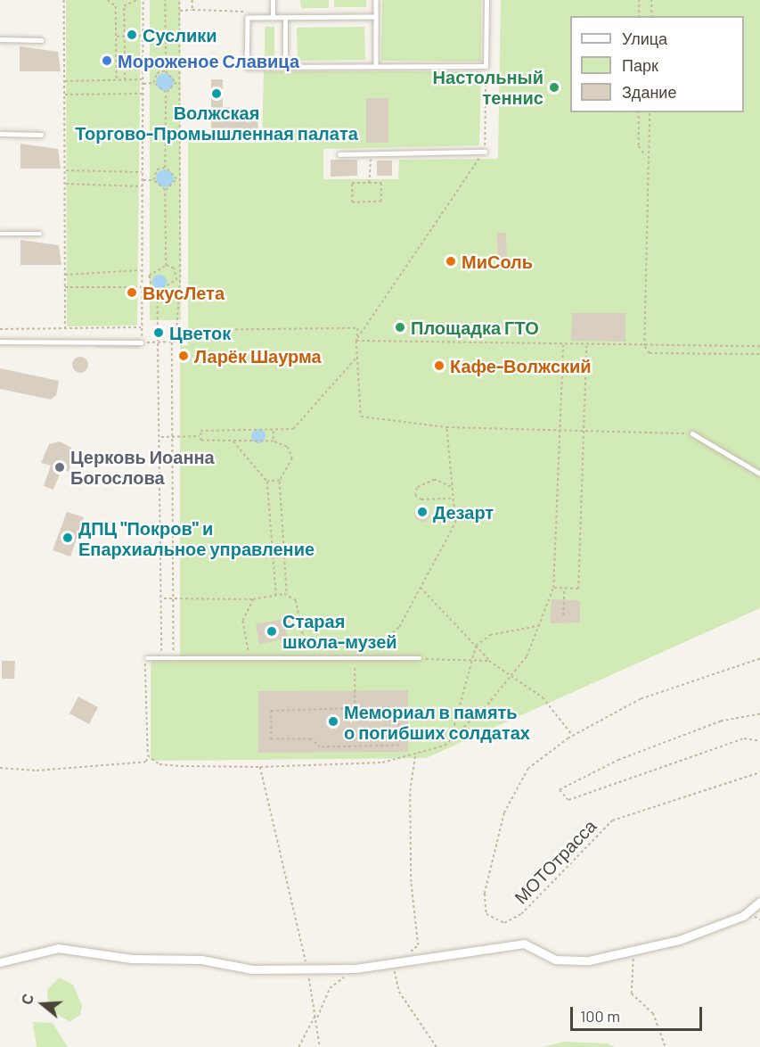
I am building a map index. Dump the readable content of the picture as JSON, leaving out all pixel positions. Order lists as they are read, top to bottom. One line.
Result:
{"streets":{"path":["МОТОтрасса"]},"places":["Суслики","Мороженое Славица","Настольный теннис","Волжская Торгово-Промышленная палата","МиСоль","ВкусЛета","Площадка ГТО","Цветок","Ларёк Шаурма","Кафе-Волжский","Церковь Иоанна Богослова","Дезарт","ДПЦ \"Покров\" и Епархиальное управление","Старая школа-музей","Мемориал в память о погибших солдатах"],"legend":["Улица","Парк","Здание"],"scale_bar":"100 m","north":"left"}
